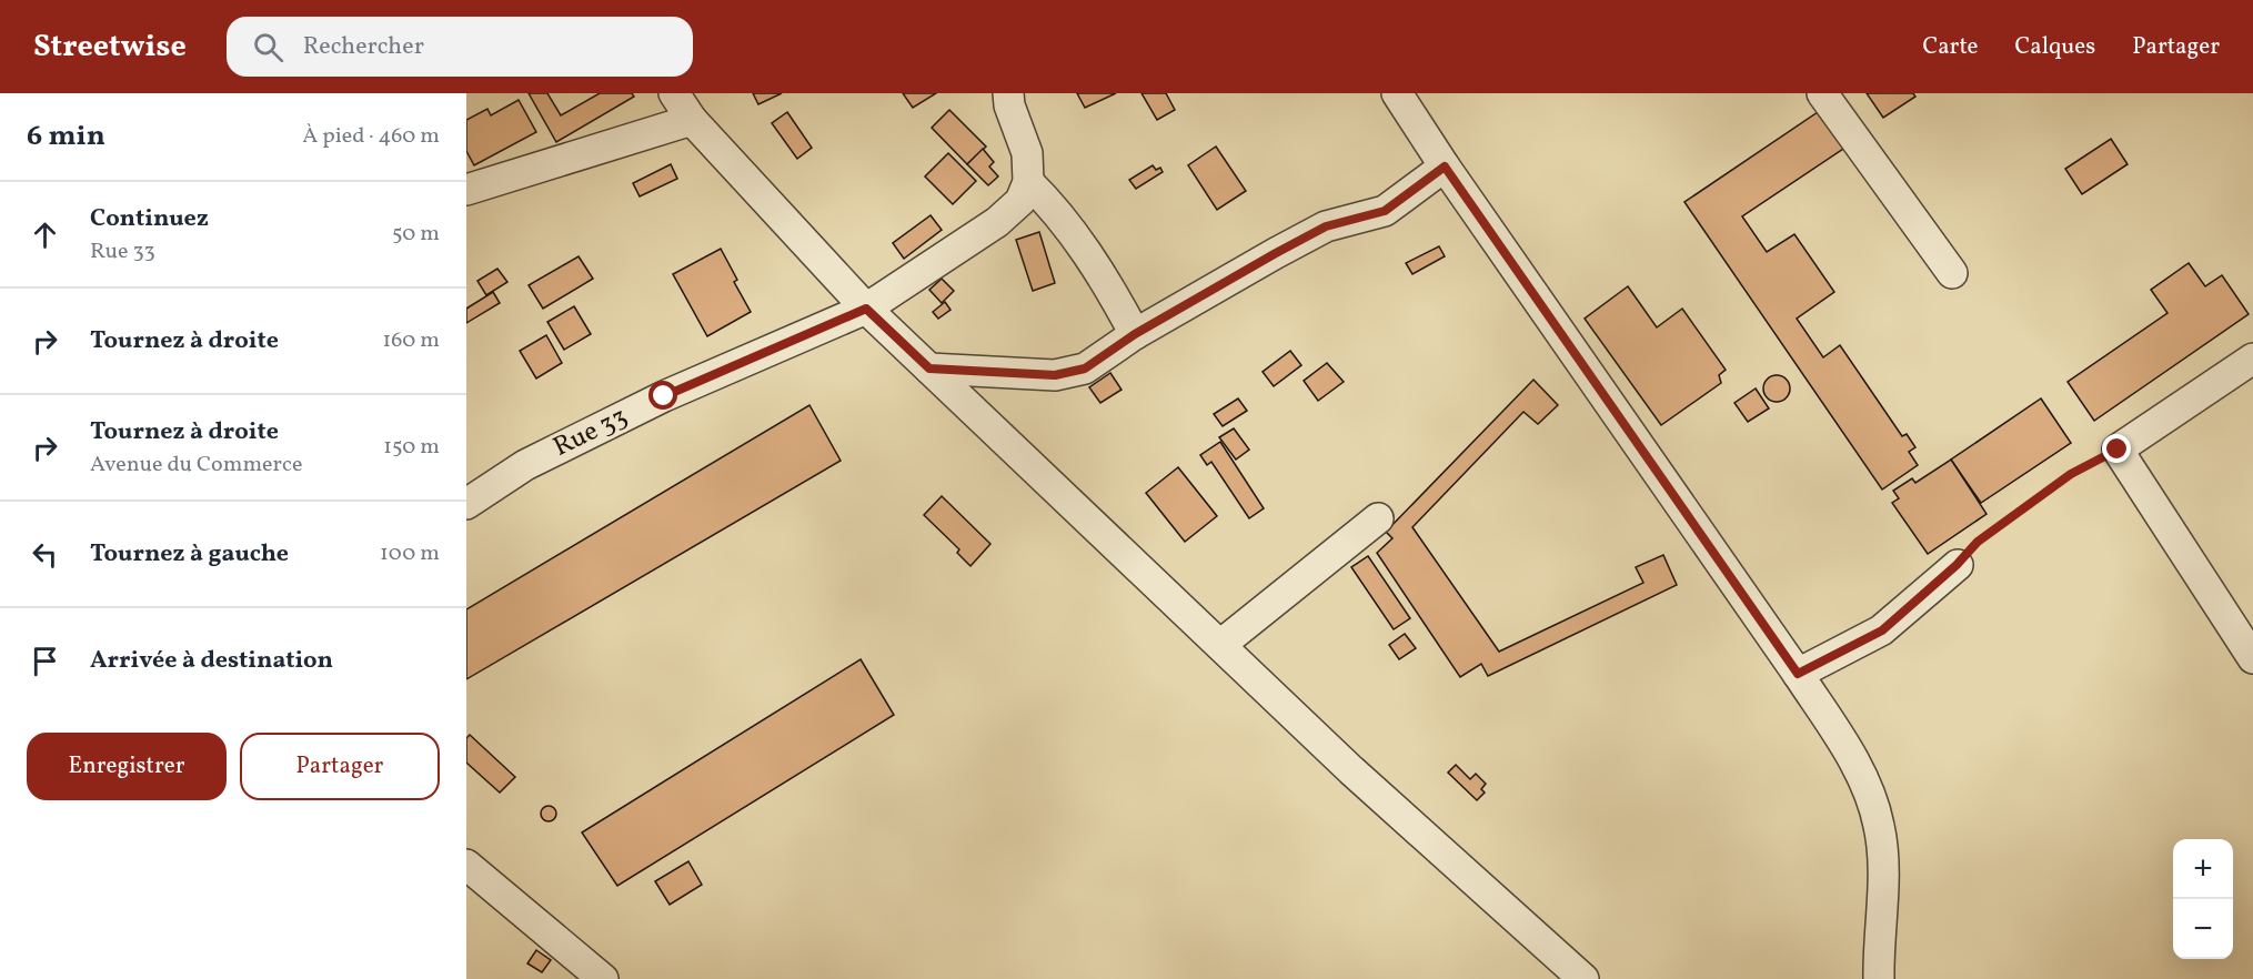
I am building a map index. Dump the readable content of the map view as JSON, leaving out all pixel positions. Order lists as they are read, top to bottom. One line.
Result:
{"streets":{"street":["Rue 33"]},"page":{"header":"Streetwise","search":"Rechercher","nav":["Carte","Calques","Partager"],"heading":["6 min","À pied · 460 m"],"list":[["Continuez","Rue 33","50 m"],["Tournez à droite","160 m"],["Tournez à droite","Avenue du Commerce","150 m"],["Tournez à gauche","100 m"],"Arrivée à destination"],"buttons":["Enregistrer","Partager"],"map_buttons":["+","−"]}}
